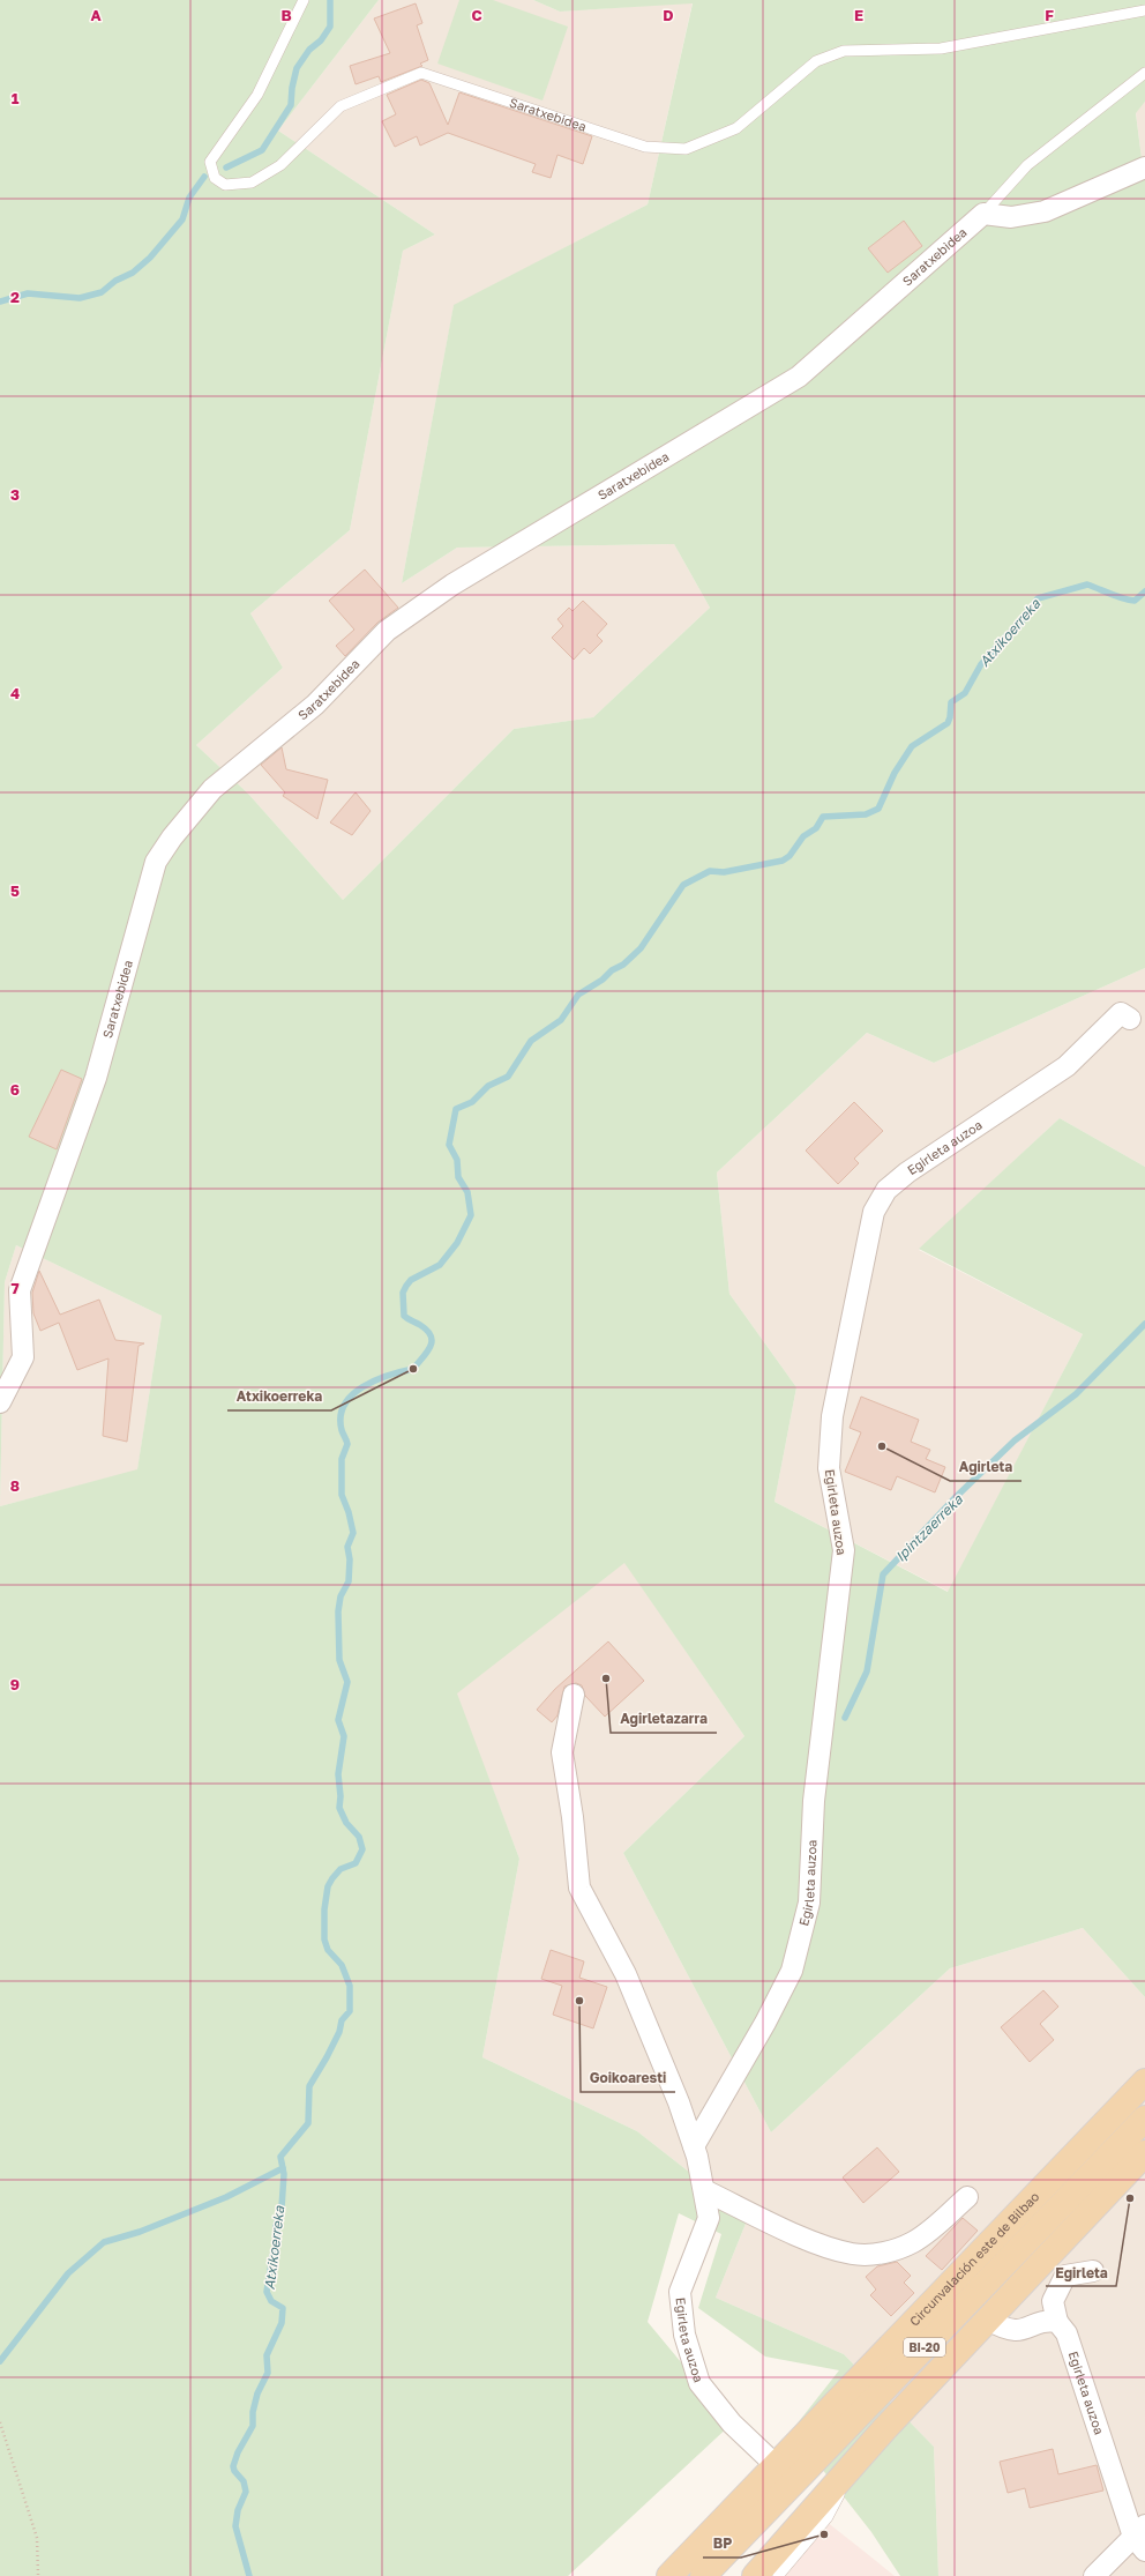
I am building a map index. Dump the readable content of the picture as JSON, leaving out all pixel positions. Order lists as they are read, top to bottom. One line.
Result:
{"streets":{"main road":["Circunvalación este de Bilbao","BI-20"],"street":["Saratxebidea","Egirleta auzoa"]},"crossings":[["Egirleta auzoa","Circunvalación este de Bilbao"]],"water":["Atxikoerreka","Ipintzaerreka"],"places":["Atxikoerreka","Agirleta","Agirletazarra","Goikoaresti","Egirleta","BP"],"grid":{"columns":["A","B","C","D","E","F"],"rows":["1","2","3","4","5","6","7","8","9"]}}
